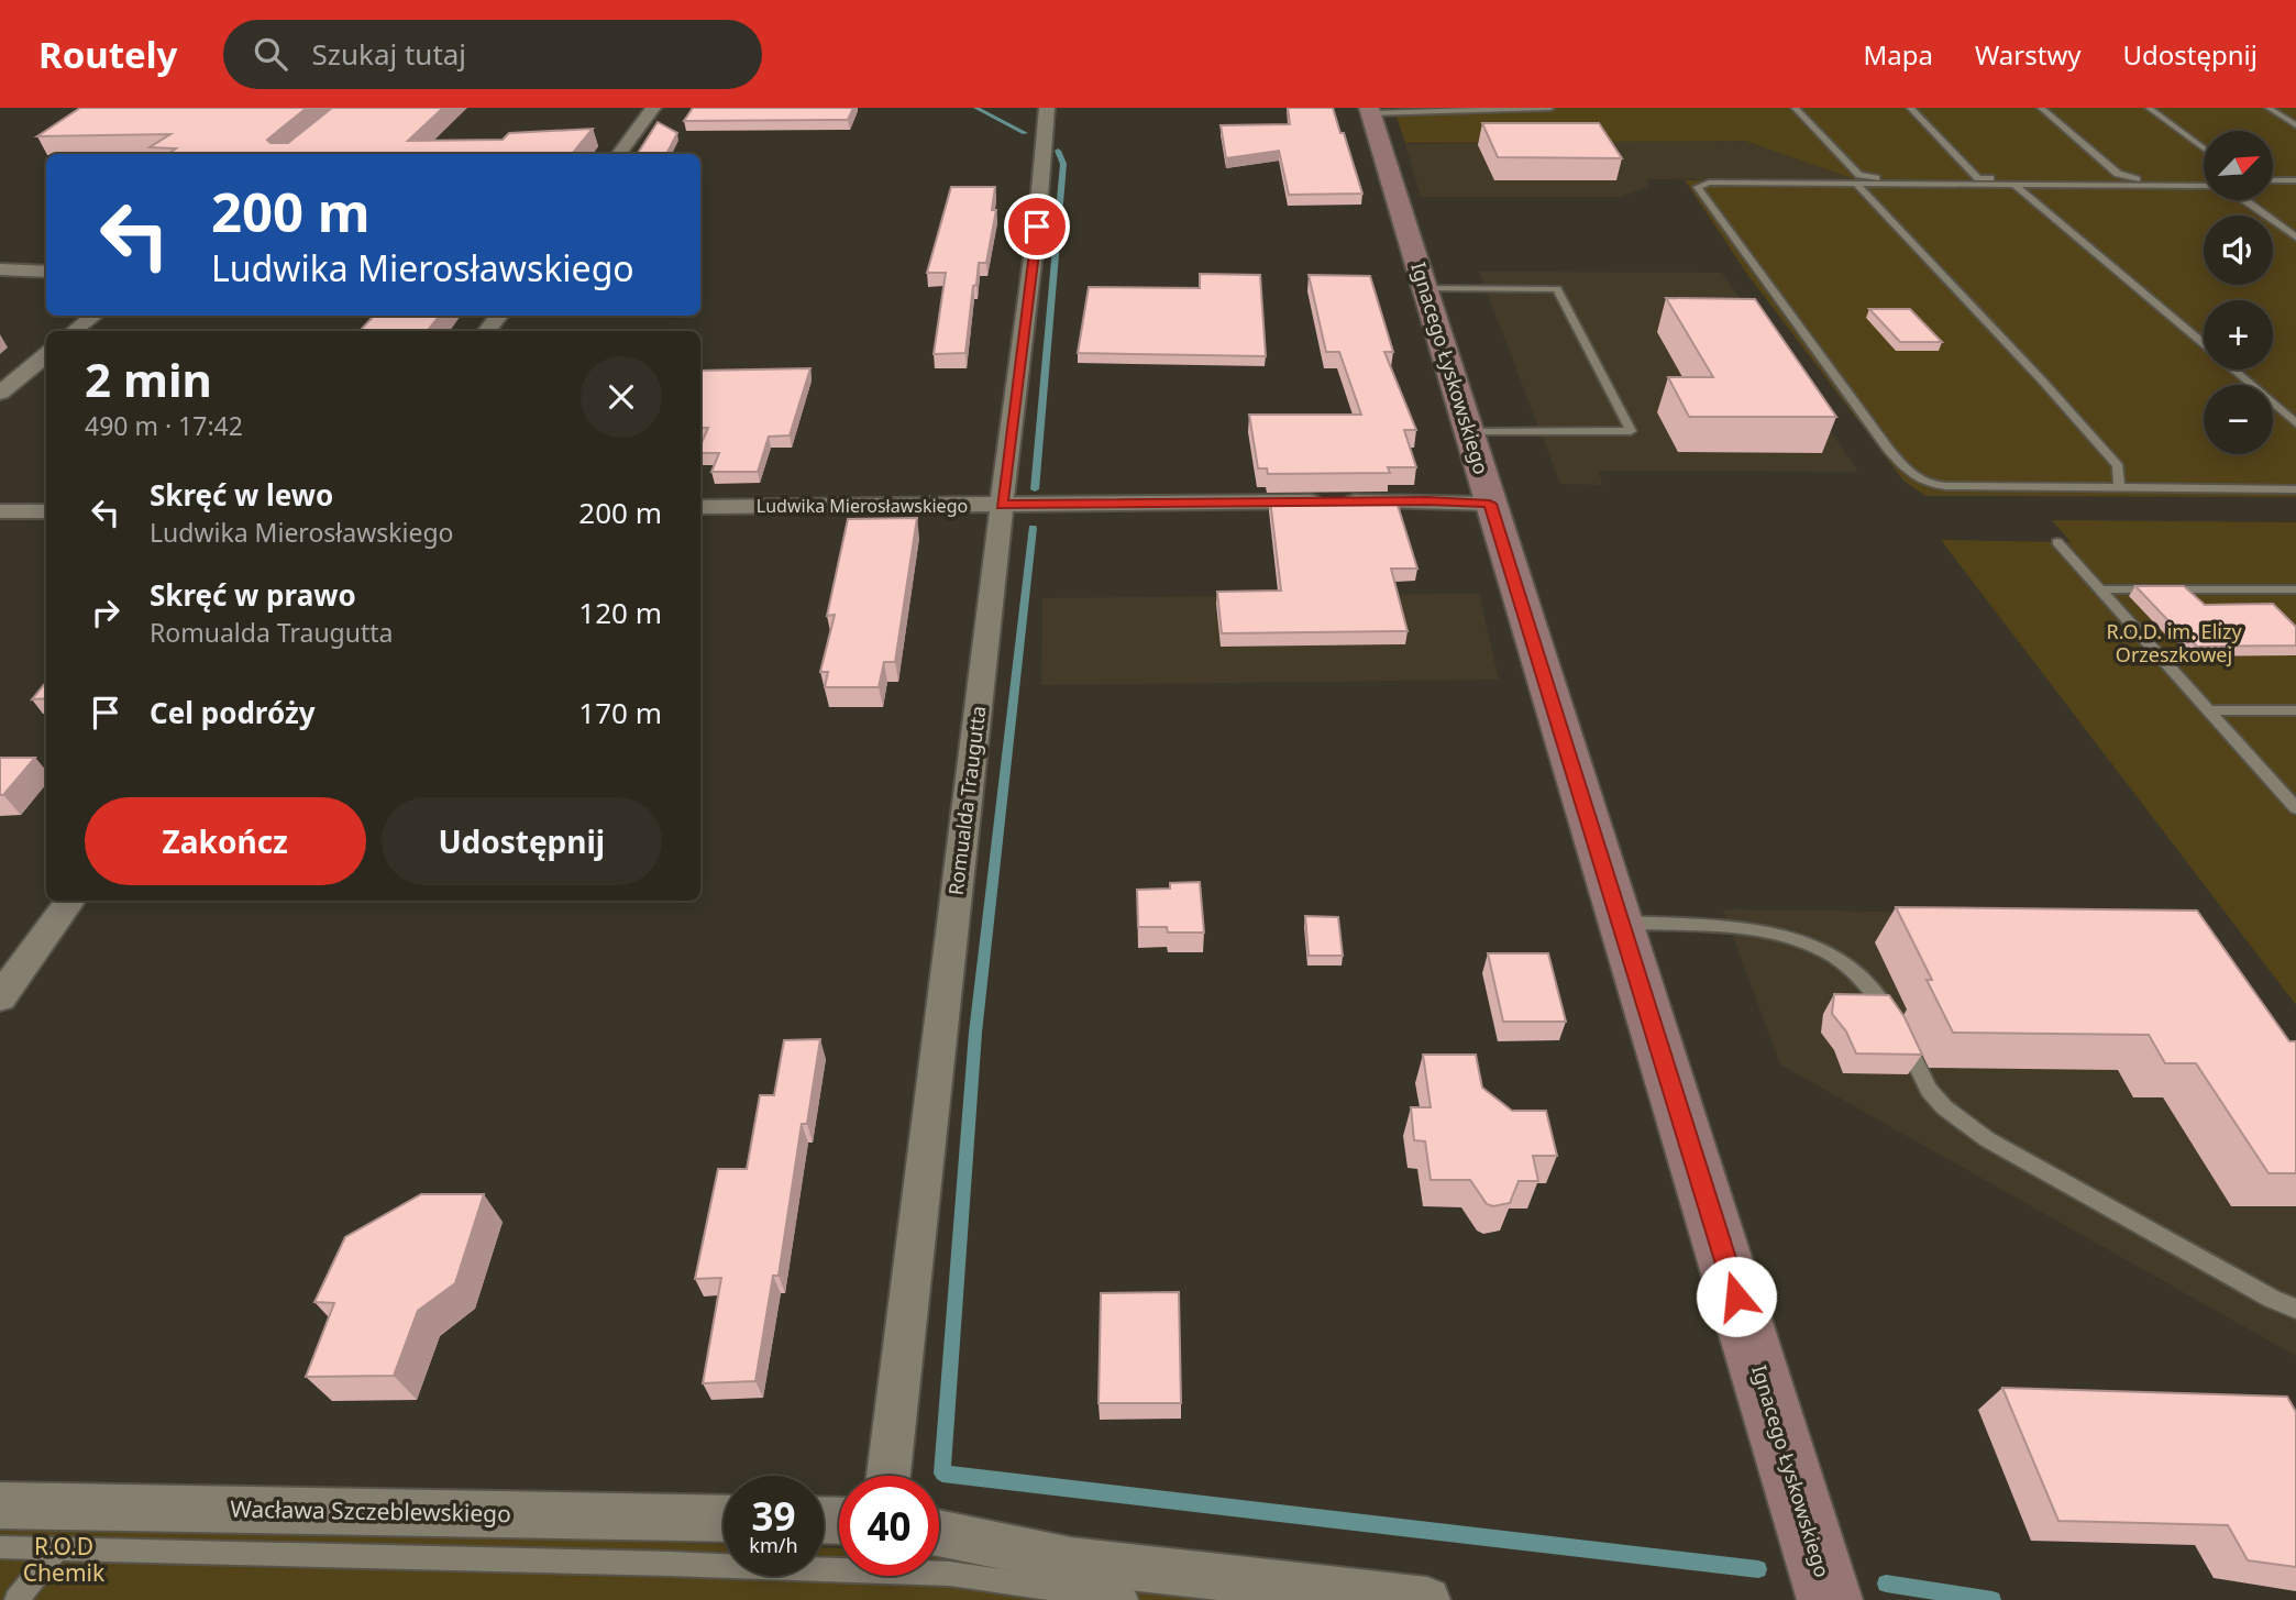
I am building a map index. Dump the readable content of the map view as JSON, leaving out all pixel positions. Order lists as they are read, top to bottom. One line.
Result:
{"streets":{"street":["Ignacego Łyskowskiego","Ludwika Mierosławskiego","Romualda Traugutta","Wacława Szczeblewskiego"]},"crossings":[["Ignacego Łyskowskiego","Ludwika Mierosławskiego"],["Ludwika Mierosławskiego","Romualda Traugutta"]],"parks":["R.O.D. im. Elizy Orzeszkowej","R.O.D Chemik"],"north":"top right","page":{"header":"Routely","search":"Szukaj tutaj","nav":["Mapa","Warstwy","Udostępnij"],"map_buttons":["+","−"],"turn":["200 m","Ludwika Mierosławskiego"],"heading":["2 min","490 m · 17:42"],"list":[{"name":"Skręć w lewo","note":"Ludwika Mierosławskiego","value":"200 m"},{"name":"Skręć w prawo","note":"Romualda Traugutta","value":"120 m"},{"name":"Cel podróży","value":"170 m"}],"buttons":["Zakończ","Udostępnij"],"speed":"39 km/h","limit":"40"}}
